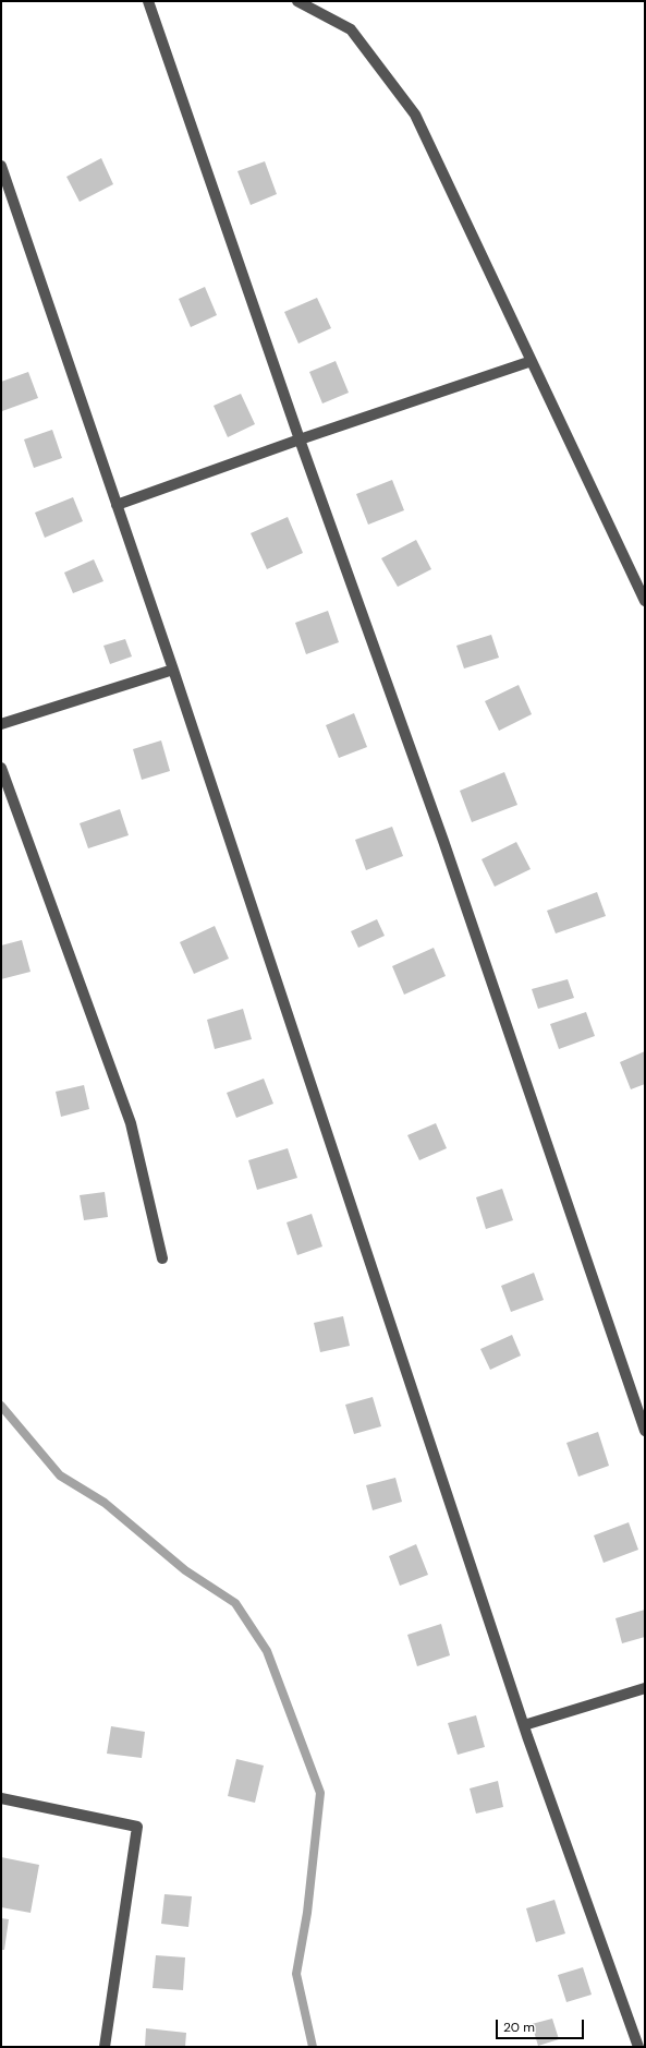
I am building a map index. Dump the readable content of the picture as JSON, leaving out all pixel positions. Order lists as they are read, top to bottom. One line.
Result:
{"scale_bar":"20 m"}
